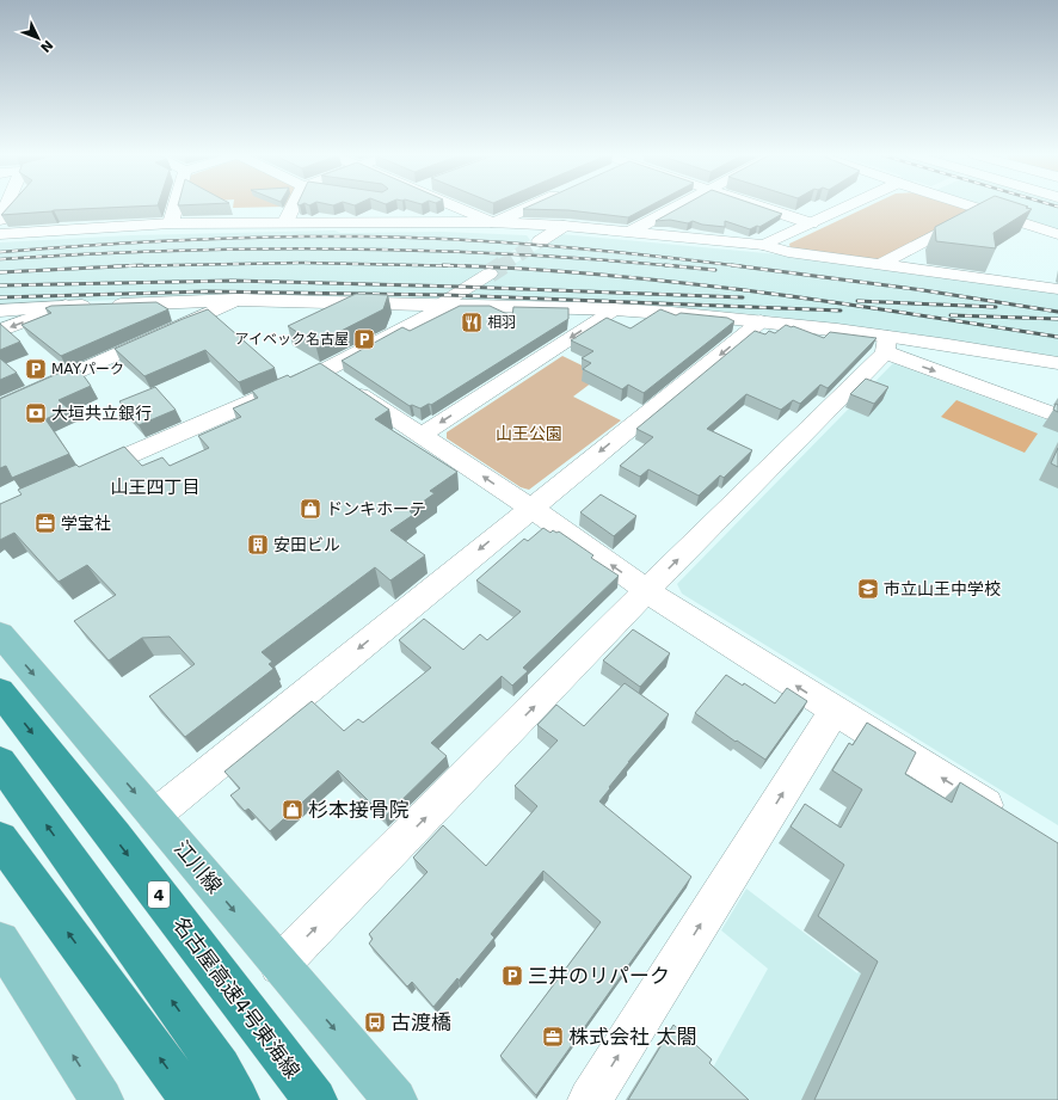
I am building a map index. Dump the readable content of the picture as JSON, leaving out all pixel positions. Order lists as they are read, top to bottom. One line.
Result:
{"streets":{"highway":["4","名古屋高速4号東海線"],"main road":["江川線"]},"districts":["山王四丁目"],"parks":["山王公園"],"places":{"restaurant":["相羽"],"parking":["アイベック名古屋","MAYパーク","三井のリパーク"],"bank":["大垣共立銀行"],"shop":["ドンキホーテ","杉本接骨院"],"office":["学宝社","株式会社 太閤"],"building":["安田ビル"],"school or university":["市立山王中学校"],"bus stop":["古渡橋"]},"north":"bottom right"}
